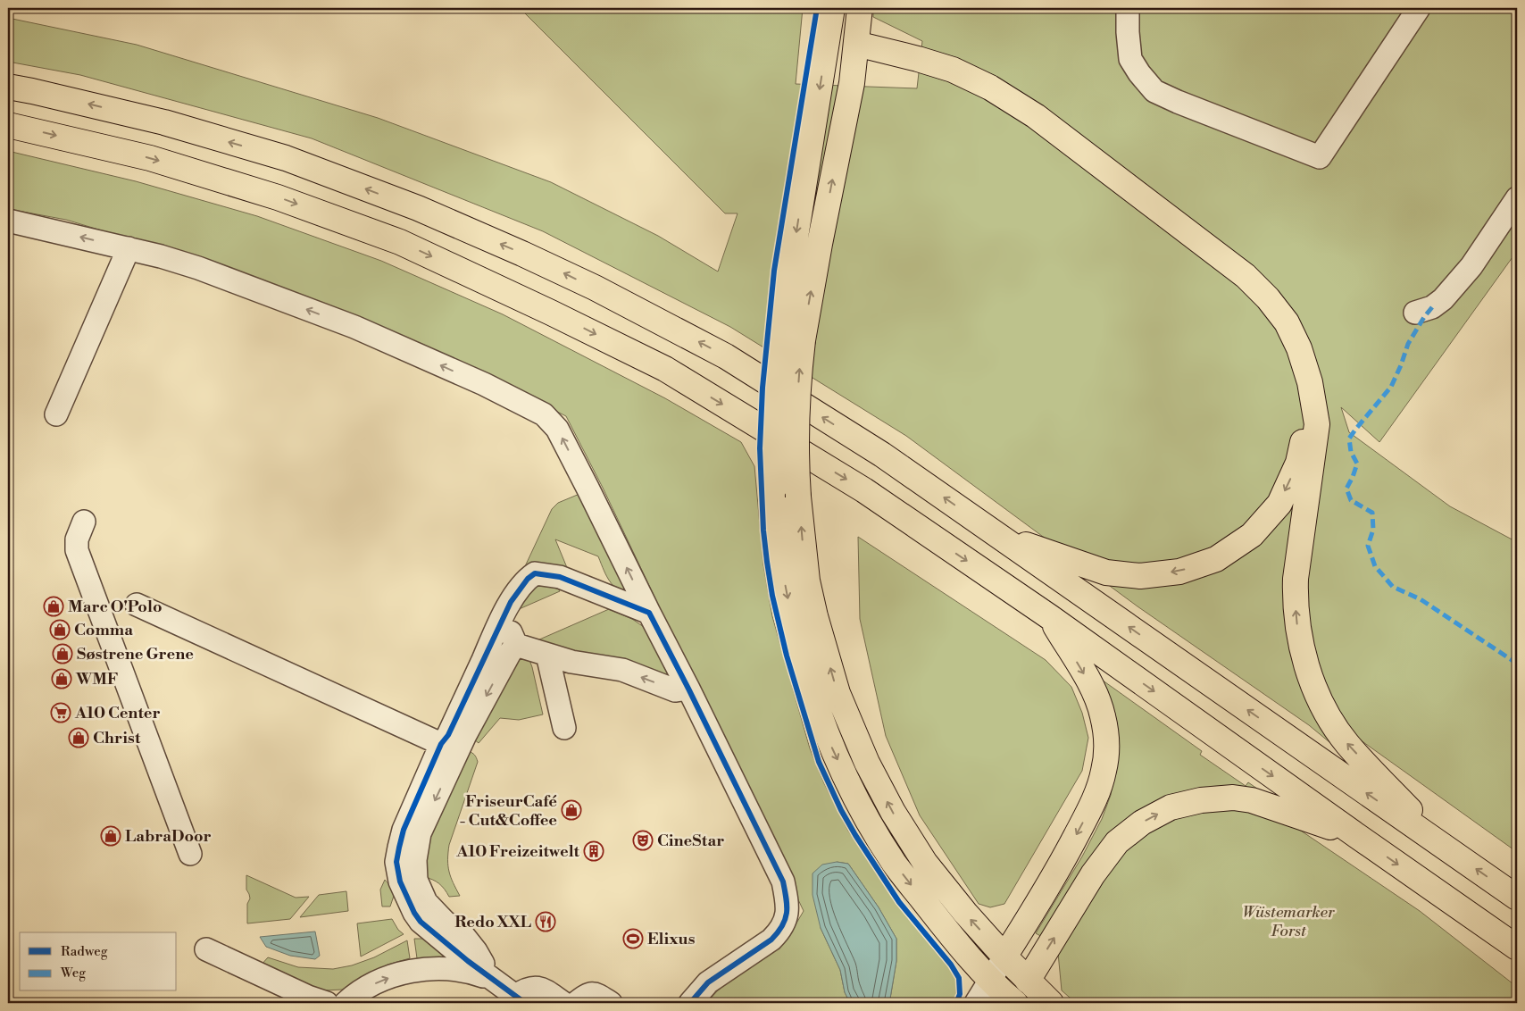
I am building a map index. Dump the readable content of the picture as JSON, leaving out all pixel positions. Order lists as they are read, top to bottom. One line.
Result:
{"parks":["Wüstemarker Forst"],"places":{"shop":["Marc O'Polo","Comma","Søstrene Grene","WMF","Christ","FriseurCafé - Cut&Coffee","LabraDoor"],"supermarket":["A10 Center"],"theatre":["CineStar"],"building":["A10 Freizeitwelt"],"restaurant":["Redo XXL"],"sports":["Elixus"]},"legend":["Radweg","Weg"]}
